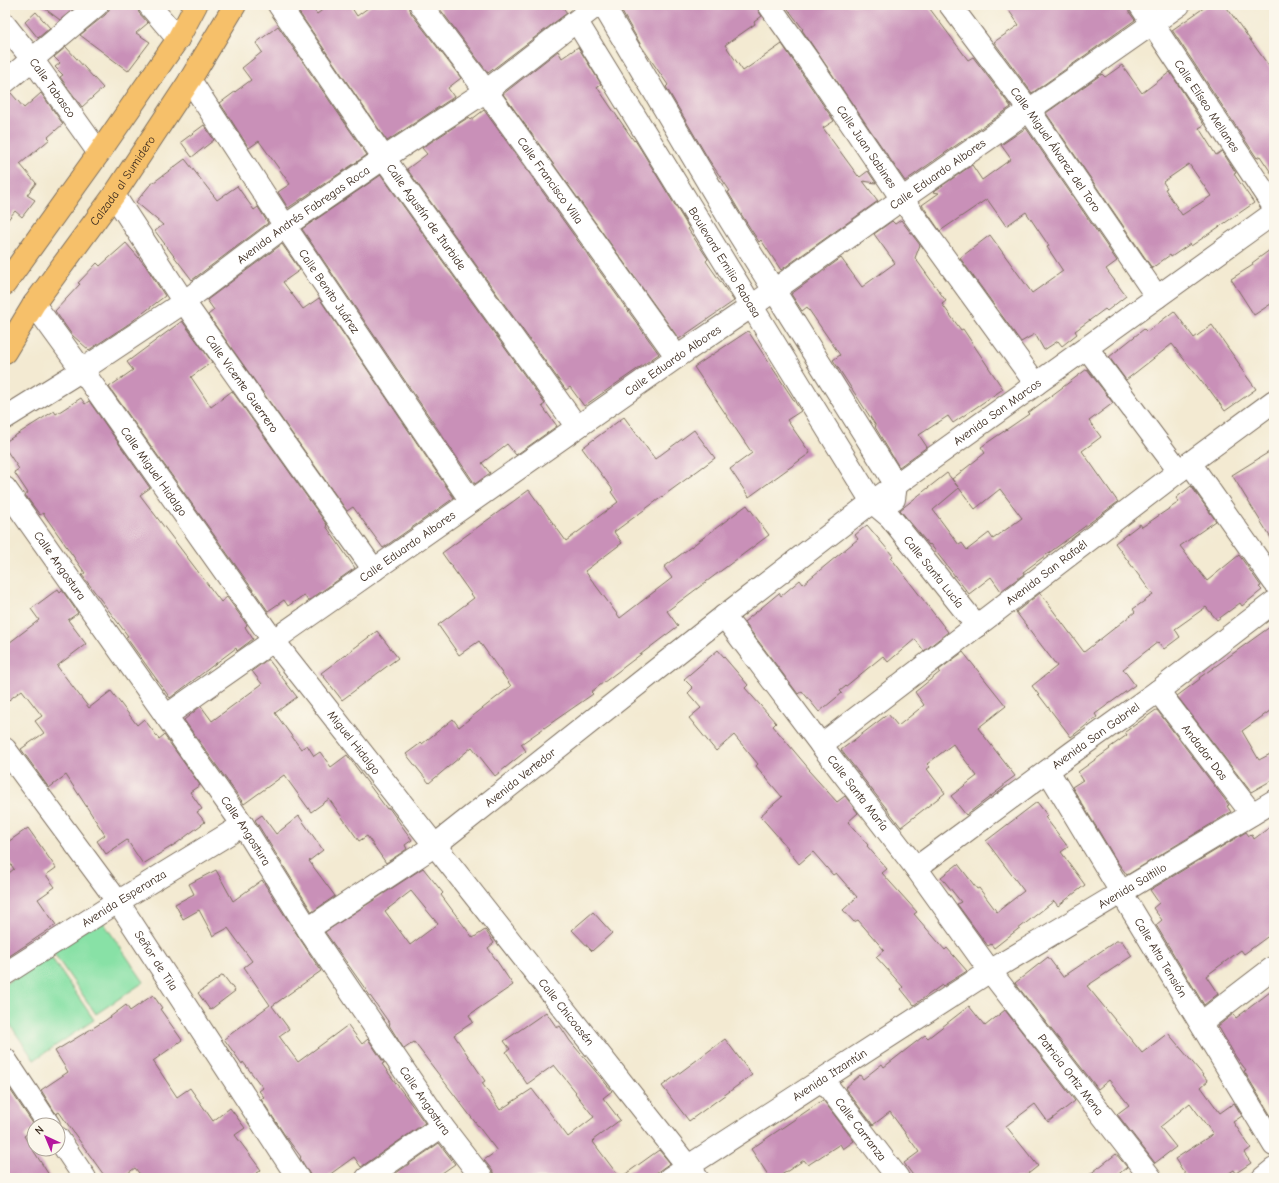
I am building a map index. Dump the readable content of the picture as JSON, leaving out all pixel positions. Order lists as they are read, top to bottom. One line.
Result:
{"streets":{"main road":["Calzada al Sumidero"],"street":["Calle Tabasco","Calle Elíseo Mellanes","Calle Juan Sabines","Calle Miguel Álvarez del Toro","Calle Eduardo Albores","Calle Francisco Villa","Avenida Andrés Fabregas Roca","Calle Agustín de Iturbide","Boulevard Emilio Rabasa","Calle Benito Juárez","Calle Vicente Guerrero","Avenida San Marcos","Calle Miguel Hidalgo","Calle Angostura","Calle Santa Lucía","Avenida San Rafaél","Avenida San Gabriel","Miguel Hidalgo","Andador Dos","Avenida Vertedor","Calle Santa María","Avenida Saltillo","Avenida Esperanza","Calle Alta Tensión","Señor de Tila","Calle Chicoasén","Avenida Itzantún","Patricia Ortiz Mena","Calle Carranza"]},"crossings":[["Calle Elíseo Mellanes","Calle Eduardo Albores"],["Calle Juan Sabines","Calle Eduardo Albores"],["Calle Juan Sabines","Avenida San Marcos"],["Calle Miguel Álvarez del Toro","Calle Eduardo Albores"],["Calle Miguel Álvarez del Toro","Avenida San Marcos"],["Calle Eduardo Albores","Calle Francisco Villa"],["Calle Eduardo Albores","Calle Agustín de Iturbide"],["Calle Eduardo Albores","Boulevard Emilio Rabasa"],["Calle Eduardo Albores","Calle Benito Juárez"],["Calle Eduardo Albores","Calle Vicente Guerrero"],["Calle Eduardo Albores","Calle Miguel Hidalgo"],["Calle Eduardo Albores","Calle Angostura"],["Calle Eduardo Albores","Miguel Hidalgo"],["Calzada al Sumidero","Calle Benito Juárez"],["Calzada al Sumidero","Calle Vicente Guerrero"],["Calzada al Sumidero","Calle Miguel Hidalgo"],["Calle Francisco Villa","Avenida Andrés Fabregas Roca"],["Avenida Andrés Fabregas Roca","Calle Agustín de Iturbide"],["Avenida Andrés Fabregas Roca","Boulevard Emilio Rabasa"],["Avenida Andrés Fabregas Roca","Calle Benito Juárez"],["Avenida Andrés Fabregas Roca","Calle Vicente Guerrero"],["Avenida Andrés Fabregas Roca","Calle Miguel Hidalgo"],["Boulevard Emilio Rabasa","Avenida San Marcos"],["Boulevard Emilio Rabasa","Calle Santa Lucía"],["Avenida San Marcos","Avenida Vertedor"],["Avenida San Marcos","Calle Santa María"],["Calle Miguel Hidalgo","Miguel Hidalgo"],["Calle Angostura","Avenida Vertedor"],["Calle Angostura","Avenida Esperanza"],["Calle Santa Lucía","Avenida San Rafaél"],["Avenida San Rafaél","Calle Santa María"],["Avenida San Gabriel","Andador Dos"],["Avenida San Gabriel","Calle Santa María"],["Avenida San Gabriel","Calle Alta Tensión"],["Miguel Hidalgo","Avenida Vertedor"],["Miguel Hidalgo","Calle Chicoasén"],["Andador Dos","Avenida Saltillo"],["Avenida Vertedor","Calle Santa María"],["Avenida Vertedor","Calle Chicoasén"],["Calle Santa María","Avenida Saltillo"],["Calle Santa María","Avenida Itzantún"],["Calle Santa María","Patricia Ortiz Mena"],["Avenida Saltillo","Calle Alta Tensión"],["Avenida Saltillo","Avenida Itzantún"],["Avenida Saltillo","Patricia Ortiz Mena"],["Avenida Esperanza","Señor de Tila"],["Calle Chicoasén","Avenida Itzantún"],["Avenida Itzantún","Patricia Ortiz Mena"],["Avenida Itzantún","Calle Carranza"]],"north":"top left"}
